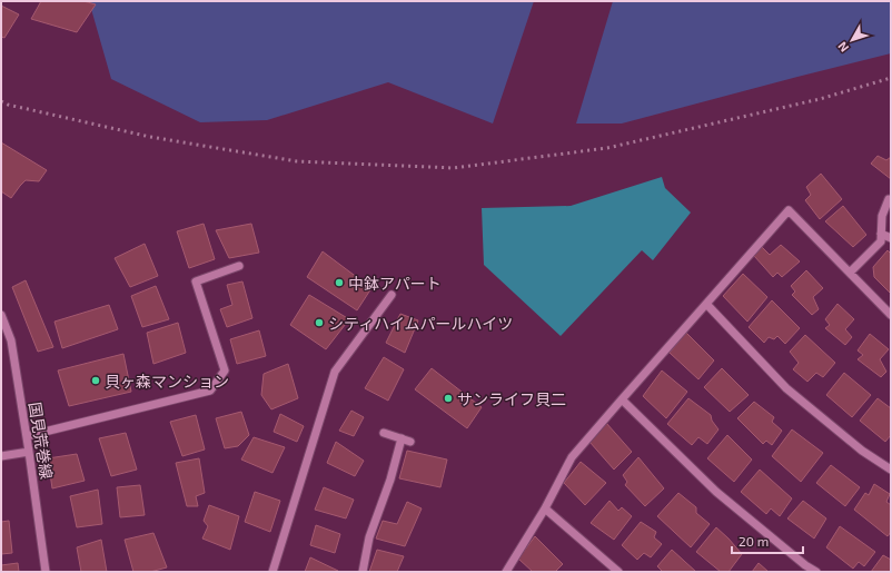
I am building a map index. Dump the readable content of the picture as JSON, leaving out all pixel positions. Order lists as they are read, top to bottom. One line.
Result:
{"streets":{"street":["国見荒巻線"]},"places":["中鉢アパート","シティハイムパールハイツ","貝ヶ森マンション","サンライフ貝二"],"scale_bar":"20 m","north":"bottom left"}
